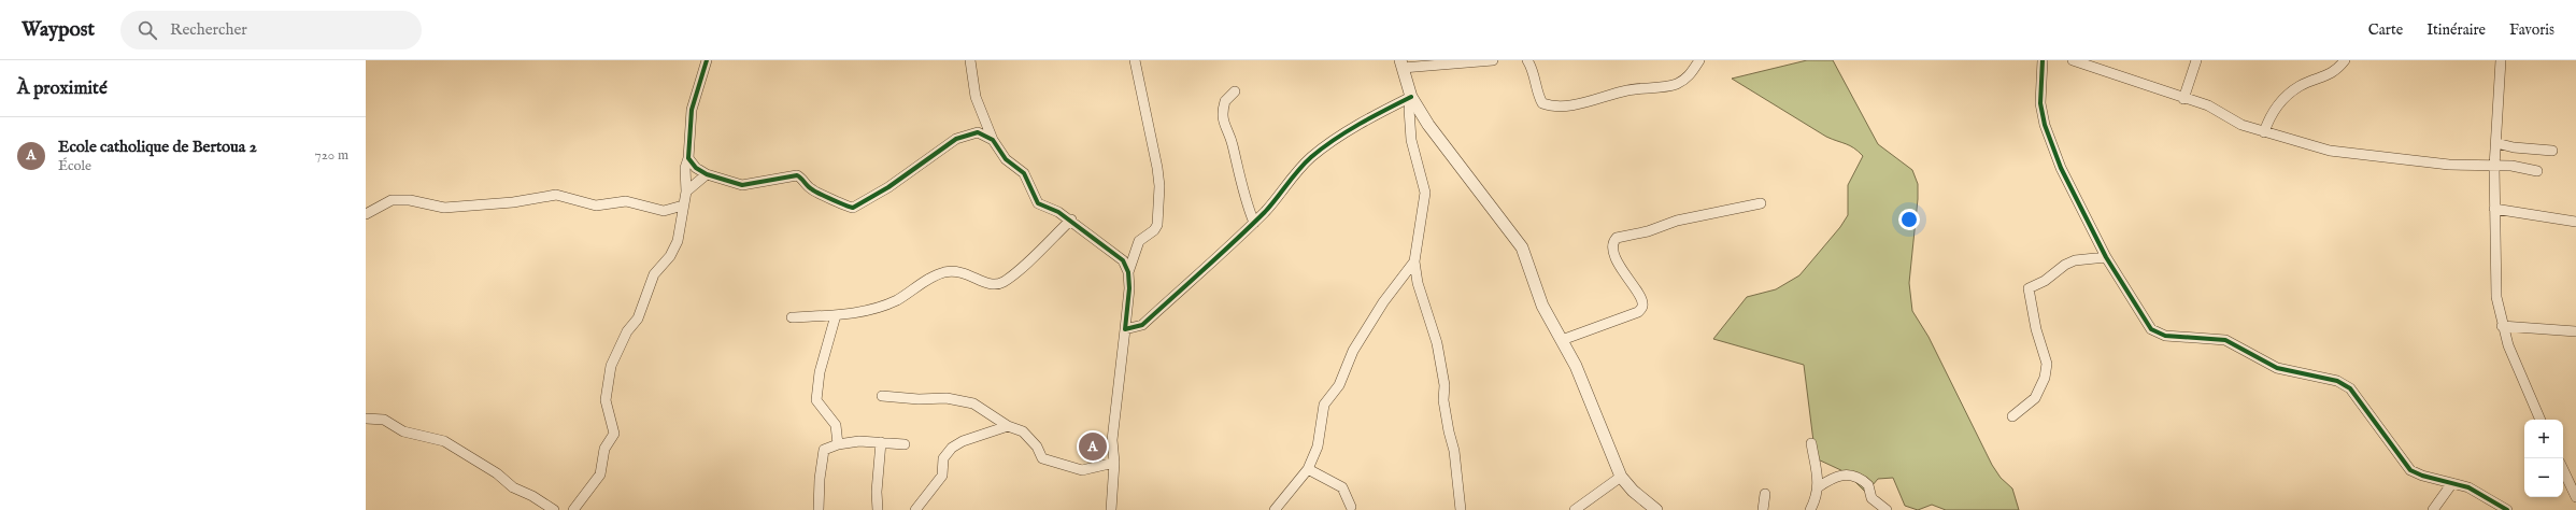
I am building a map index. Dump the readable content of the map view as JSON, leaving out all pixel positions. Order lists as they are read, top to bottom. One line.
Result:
{"page":{"header":"Waypost","search":"Rechercher","nav":["Carte","Itinéraire","Favoris"],"heading":"À proximité","list":[{"mark":"A","name":"Ecole catholique de Bertoua 2","note":"École","value":"720 m"}],"map_buttons":["+","−"],"pins":"A"}}
